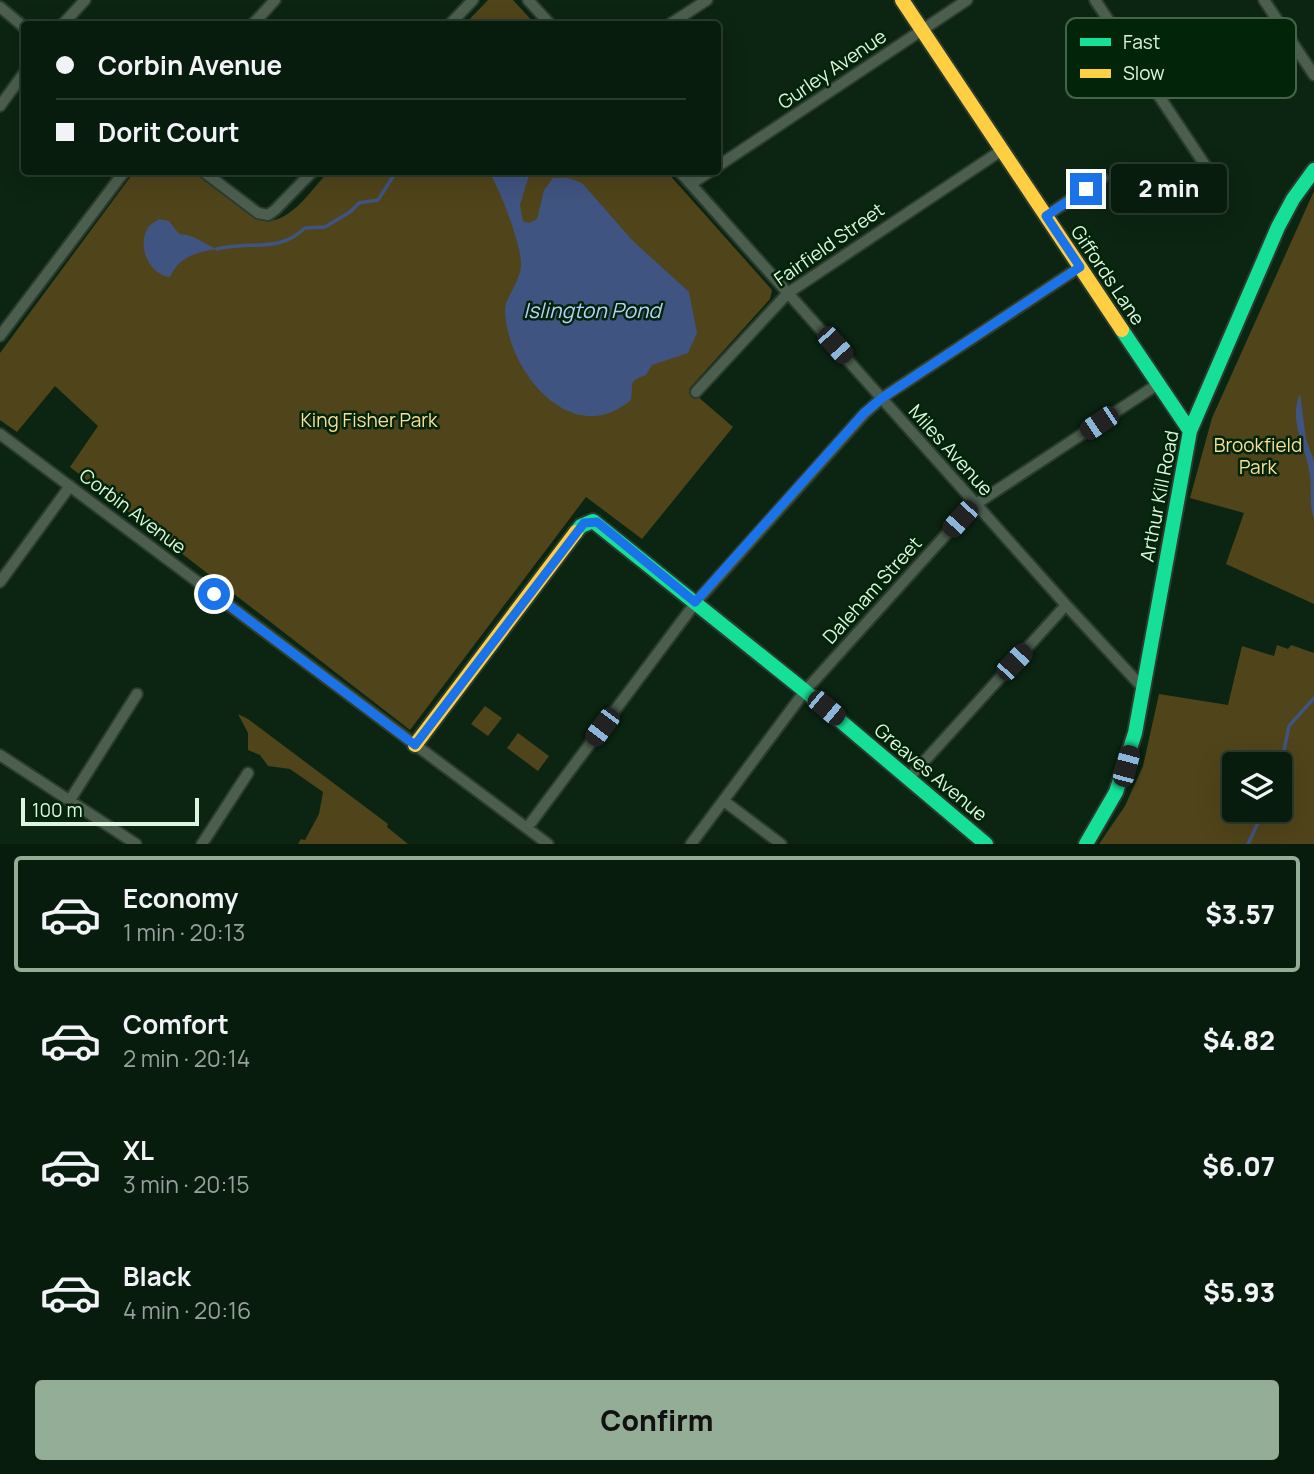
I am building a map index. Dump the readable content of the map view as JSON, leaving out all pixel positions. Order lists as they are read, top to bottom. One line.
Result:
{"streets":{"street":["Gurley Avenue","Fairfield Street","Giffords Lane","Miles Avenue","Arthur Kill Road","Corbin Avenue","Daleham Street","Greaves Avenue"]},"crossings":[["Gurley Avenue","Giffords Lane"],["Fairfield Street","Giffords Lane"],["Fairfield Street","Miles Avenue"],["Giffords Lane","Arthur Kill Road"],["Giffords Lane","Daleham Street"],["Miles Avenue","Arthur Kill Road"],["Miles Avenue","Daleham Street"],["Corbin Avenue","Greaves Avenue"],["Daleham Street","Greaves Avenue"]],"water":["Islington Pond"],"parks":["King Fisher Park","Brookfield Park"],"legend":["Fast","Slow"],"scale_bar":"100 m","page":{"banner":["Corbin Avenue","Dorit Court"],"bubble":"2 min","scale":"100 m","list":[{"name":"Economy","note":"1 min · 20:13","value":"$3.57"},{"name":"Comfort","note":"2 min · 20:14","value":"$4.82"},{"name":"XL","note":"3 min · 20:15","value":"$6.07"},{"name":"Black","note":"4 min · 20:16","value":"$5.93"}],"buttons":"Confirm"}}
